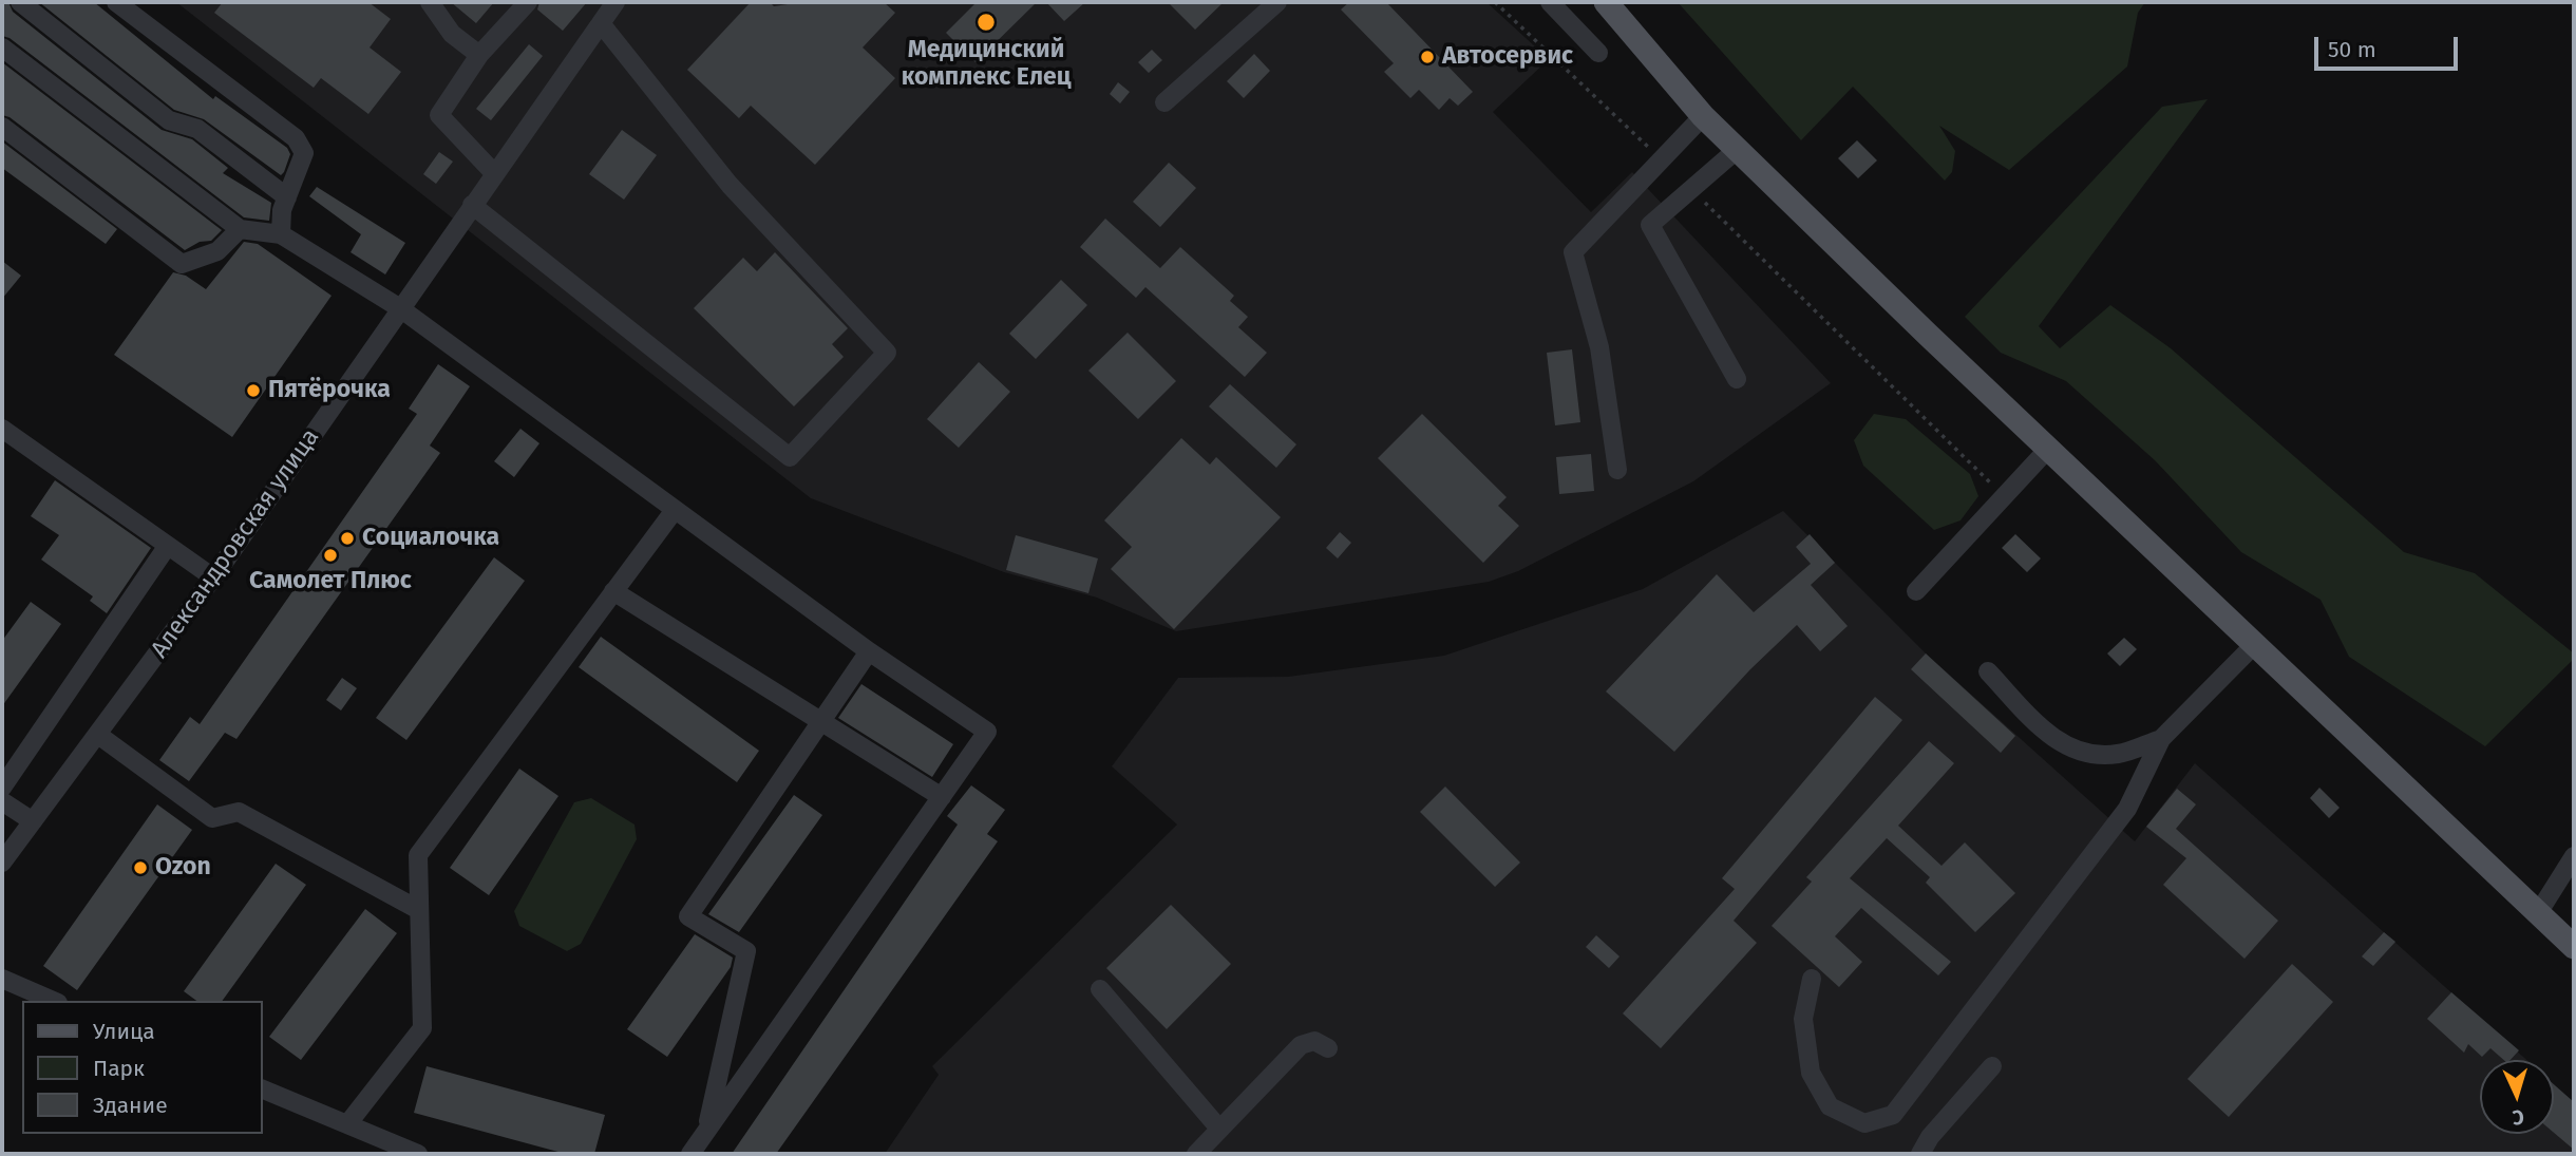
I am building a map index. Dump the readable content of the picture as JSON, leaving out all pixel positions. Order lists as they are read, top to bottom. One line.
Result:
{"streets":{"street":["Александровская улица"]},"places":["Медицинский комплекс Елец","Автосервис","Пятёрочка","Социалочка","Самолет Плюс","Ozon"],"legend":["Улица","Парк","Здание"],"scale_bar":"50 m","north":"bottom"}
